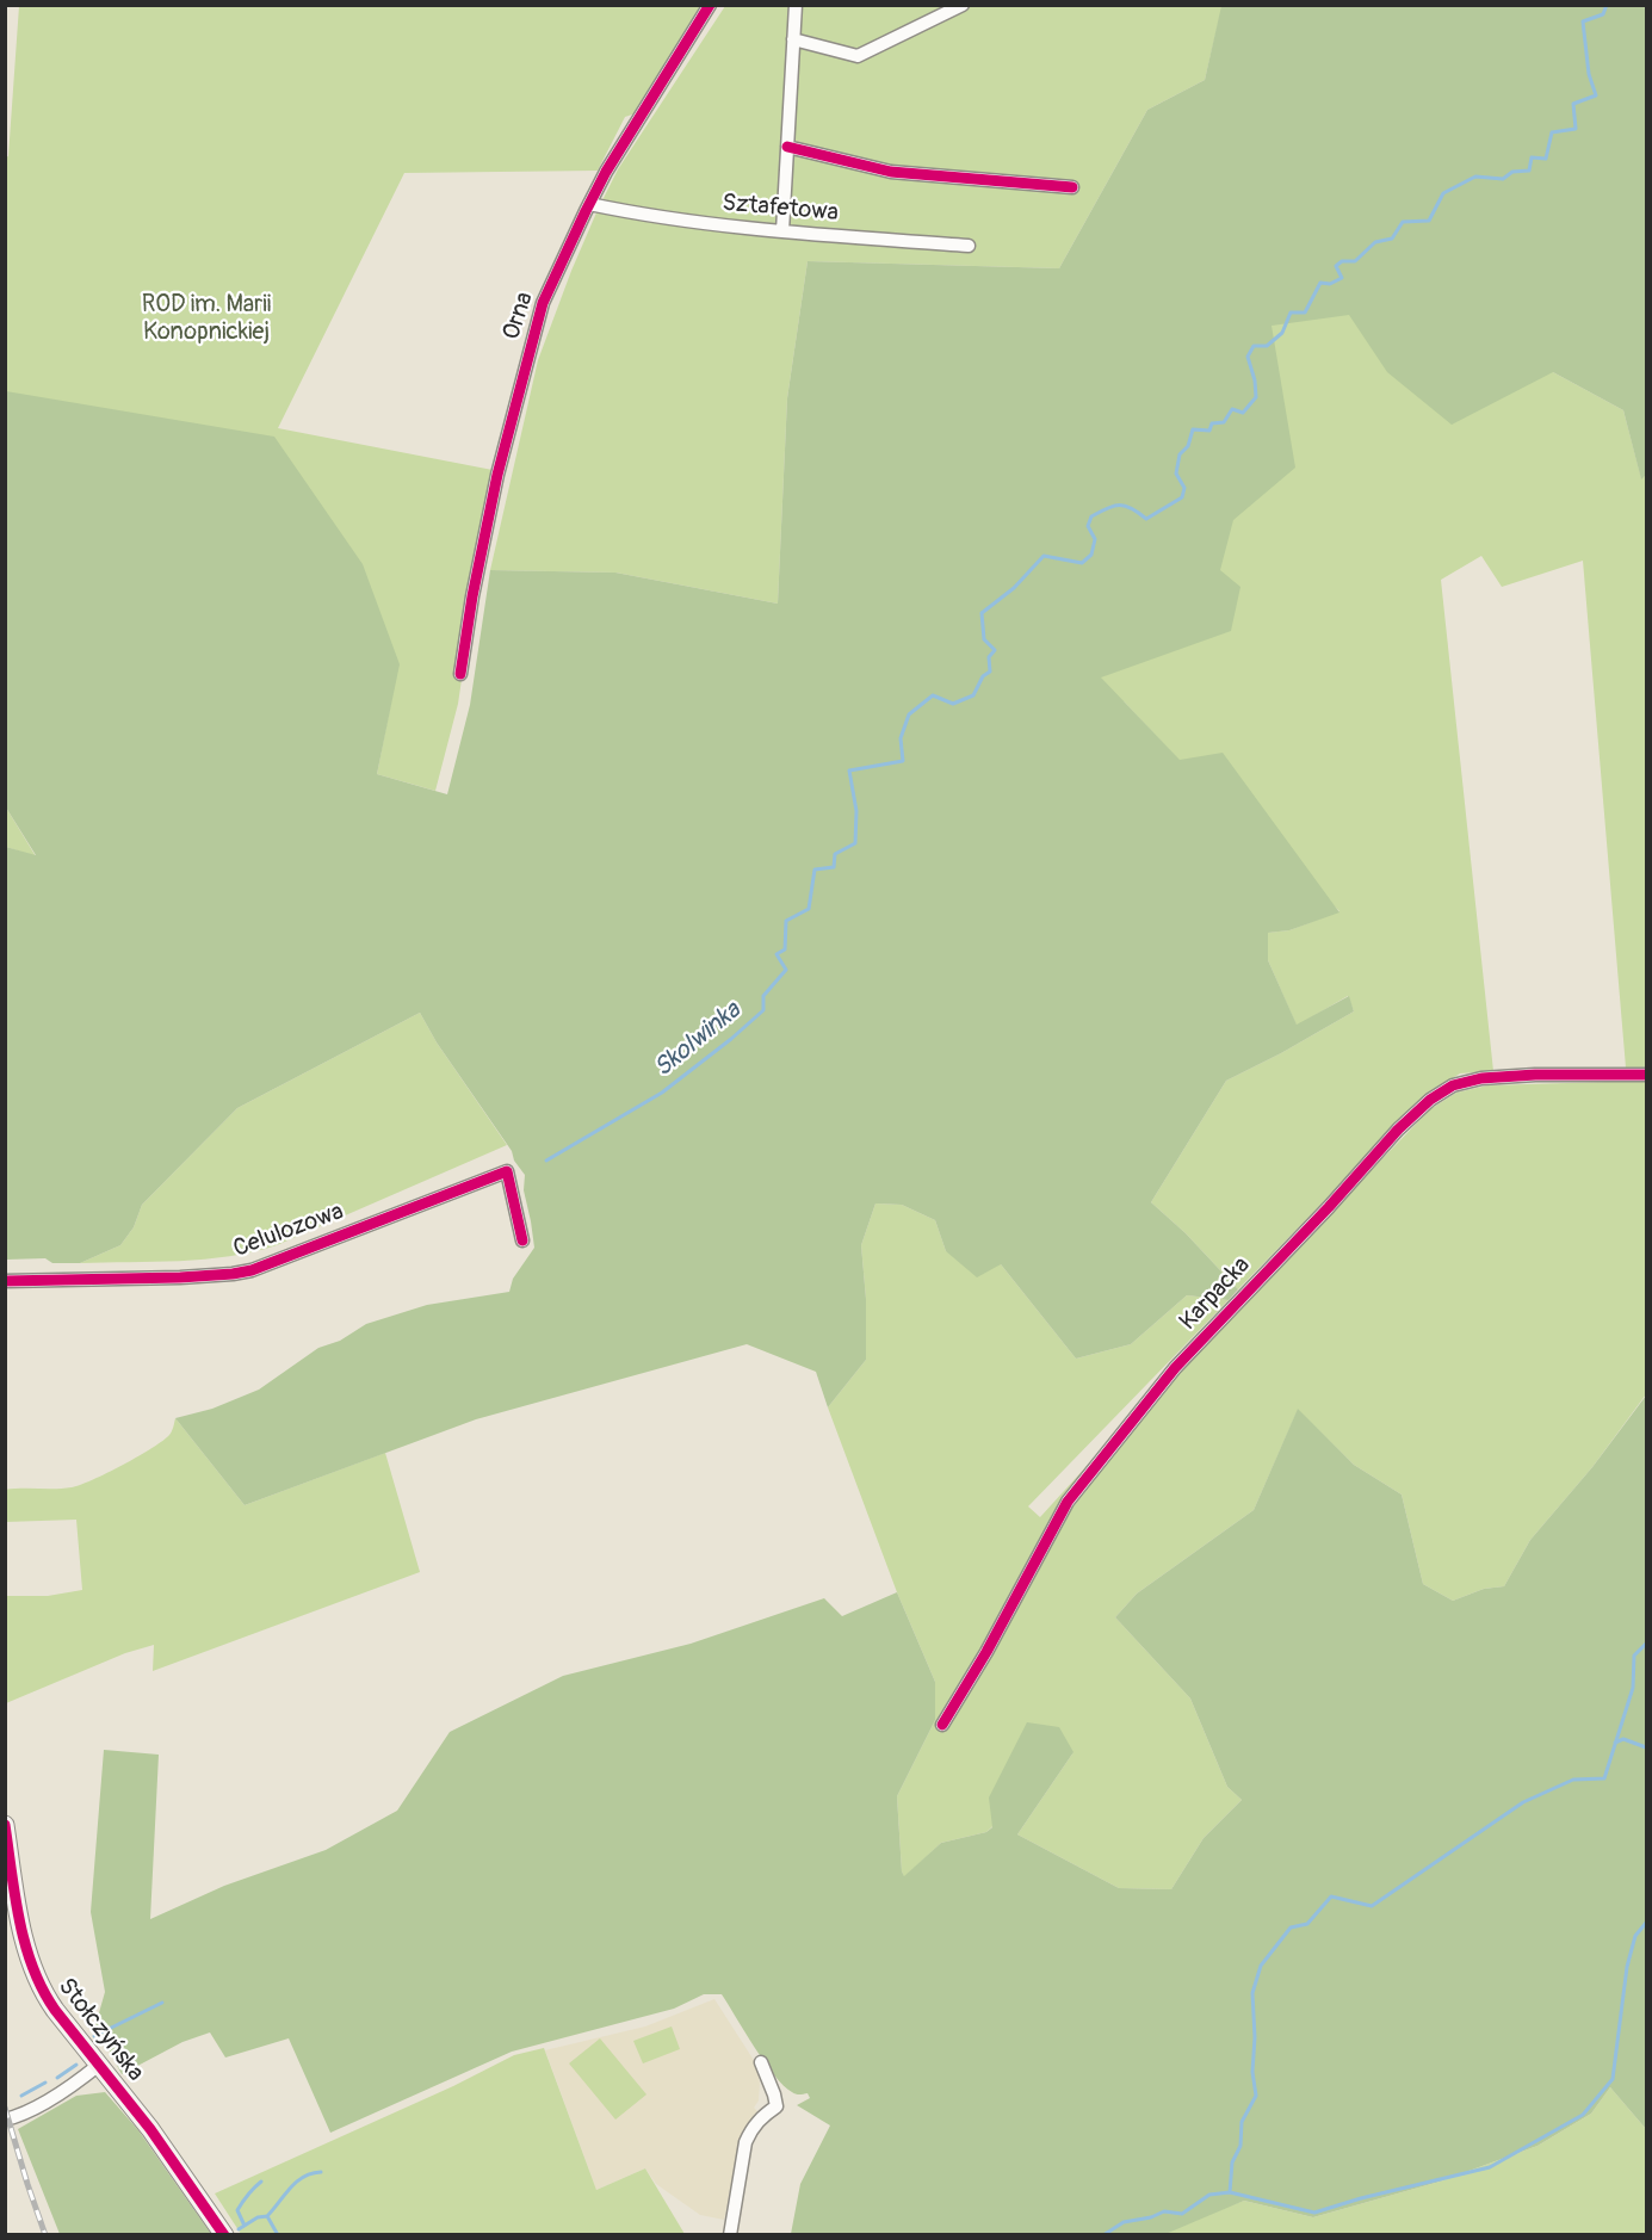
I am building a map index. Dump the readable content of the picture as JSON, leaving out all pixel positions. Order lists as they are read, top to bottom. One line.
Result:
{"streets":{"street":["Sztafetowa","Orna","Celulozowa","Karpacka","Stołczyńska"]},"crossings":[["Sztafetowa","Orna"]],"water":["Skolwinka"],"parks":["ROD im. Marii Konopnickiej"]}
